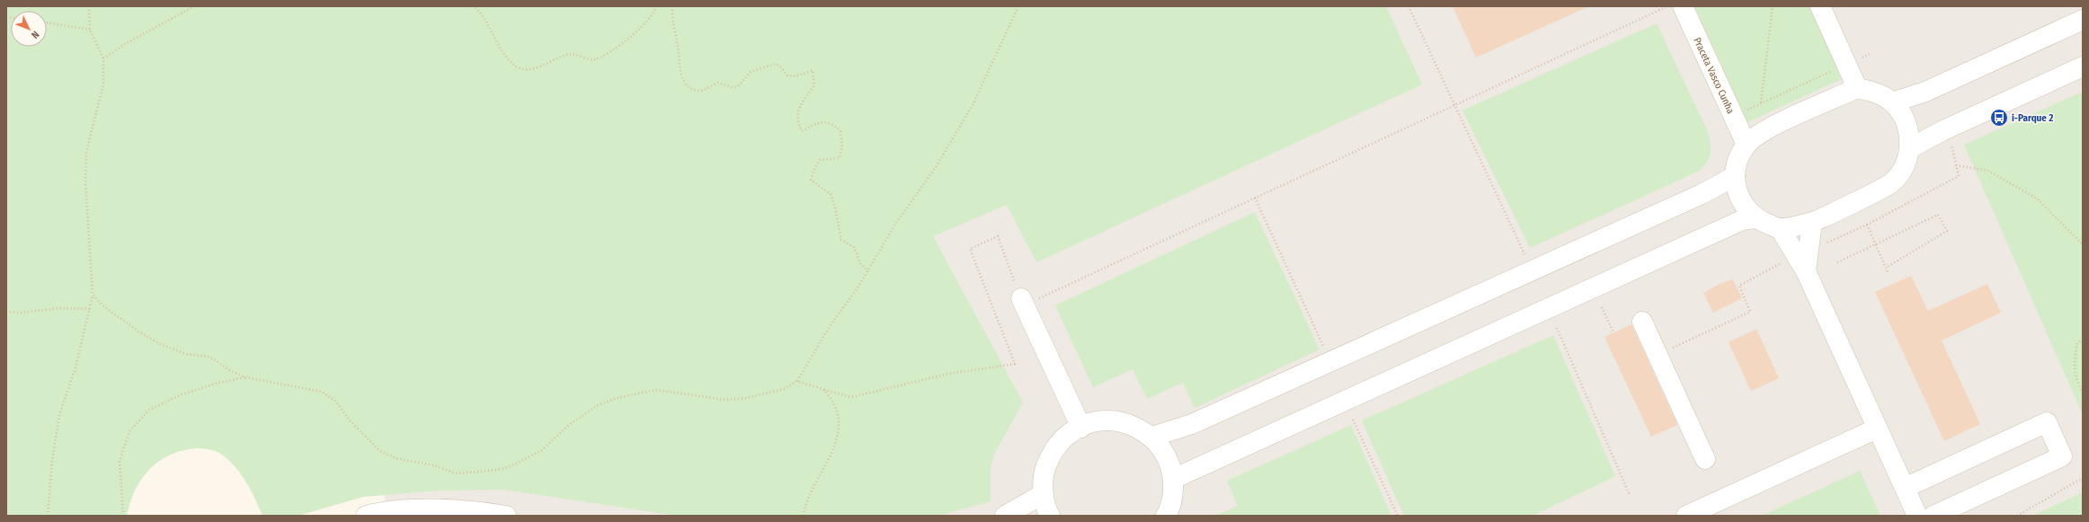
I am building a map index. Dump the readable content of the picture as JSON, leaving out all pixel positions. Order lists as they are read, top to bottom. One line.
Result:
{"streets":{"street":["Praceta Vasco Cunha"]},"places":{"bus stop":["i-Parque 2"]},"north":"bottom right"}
